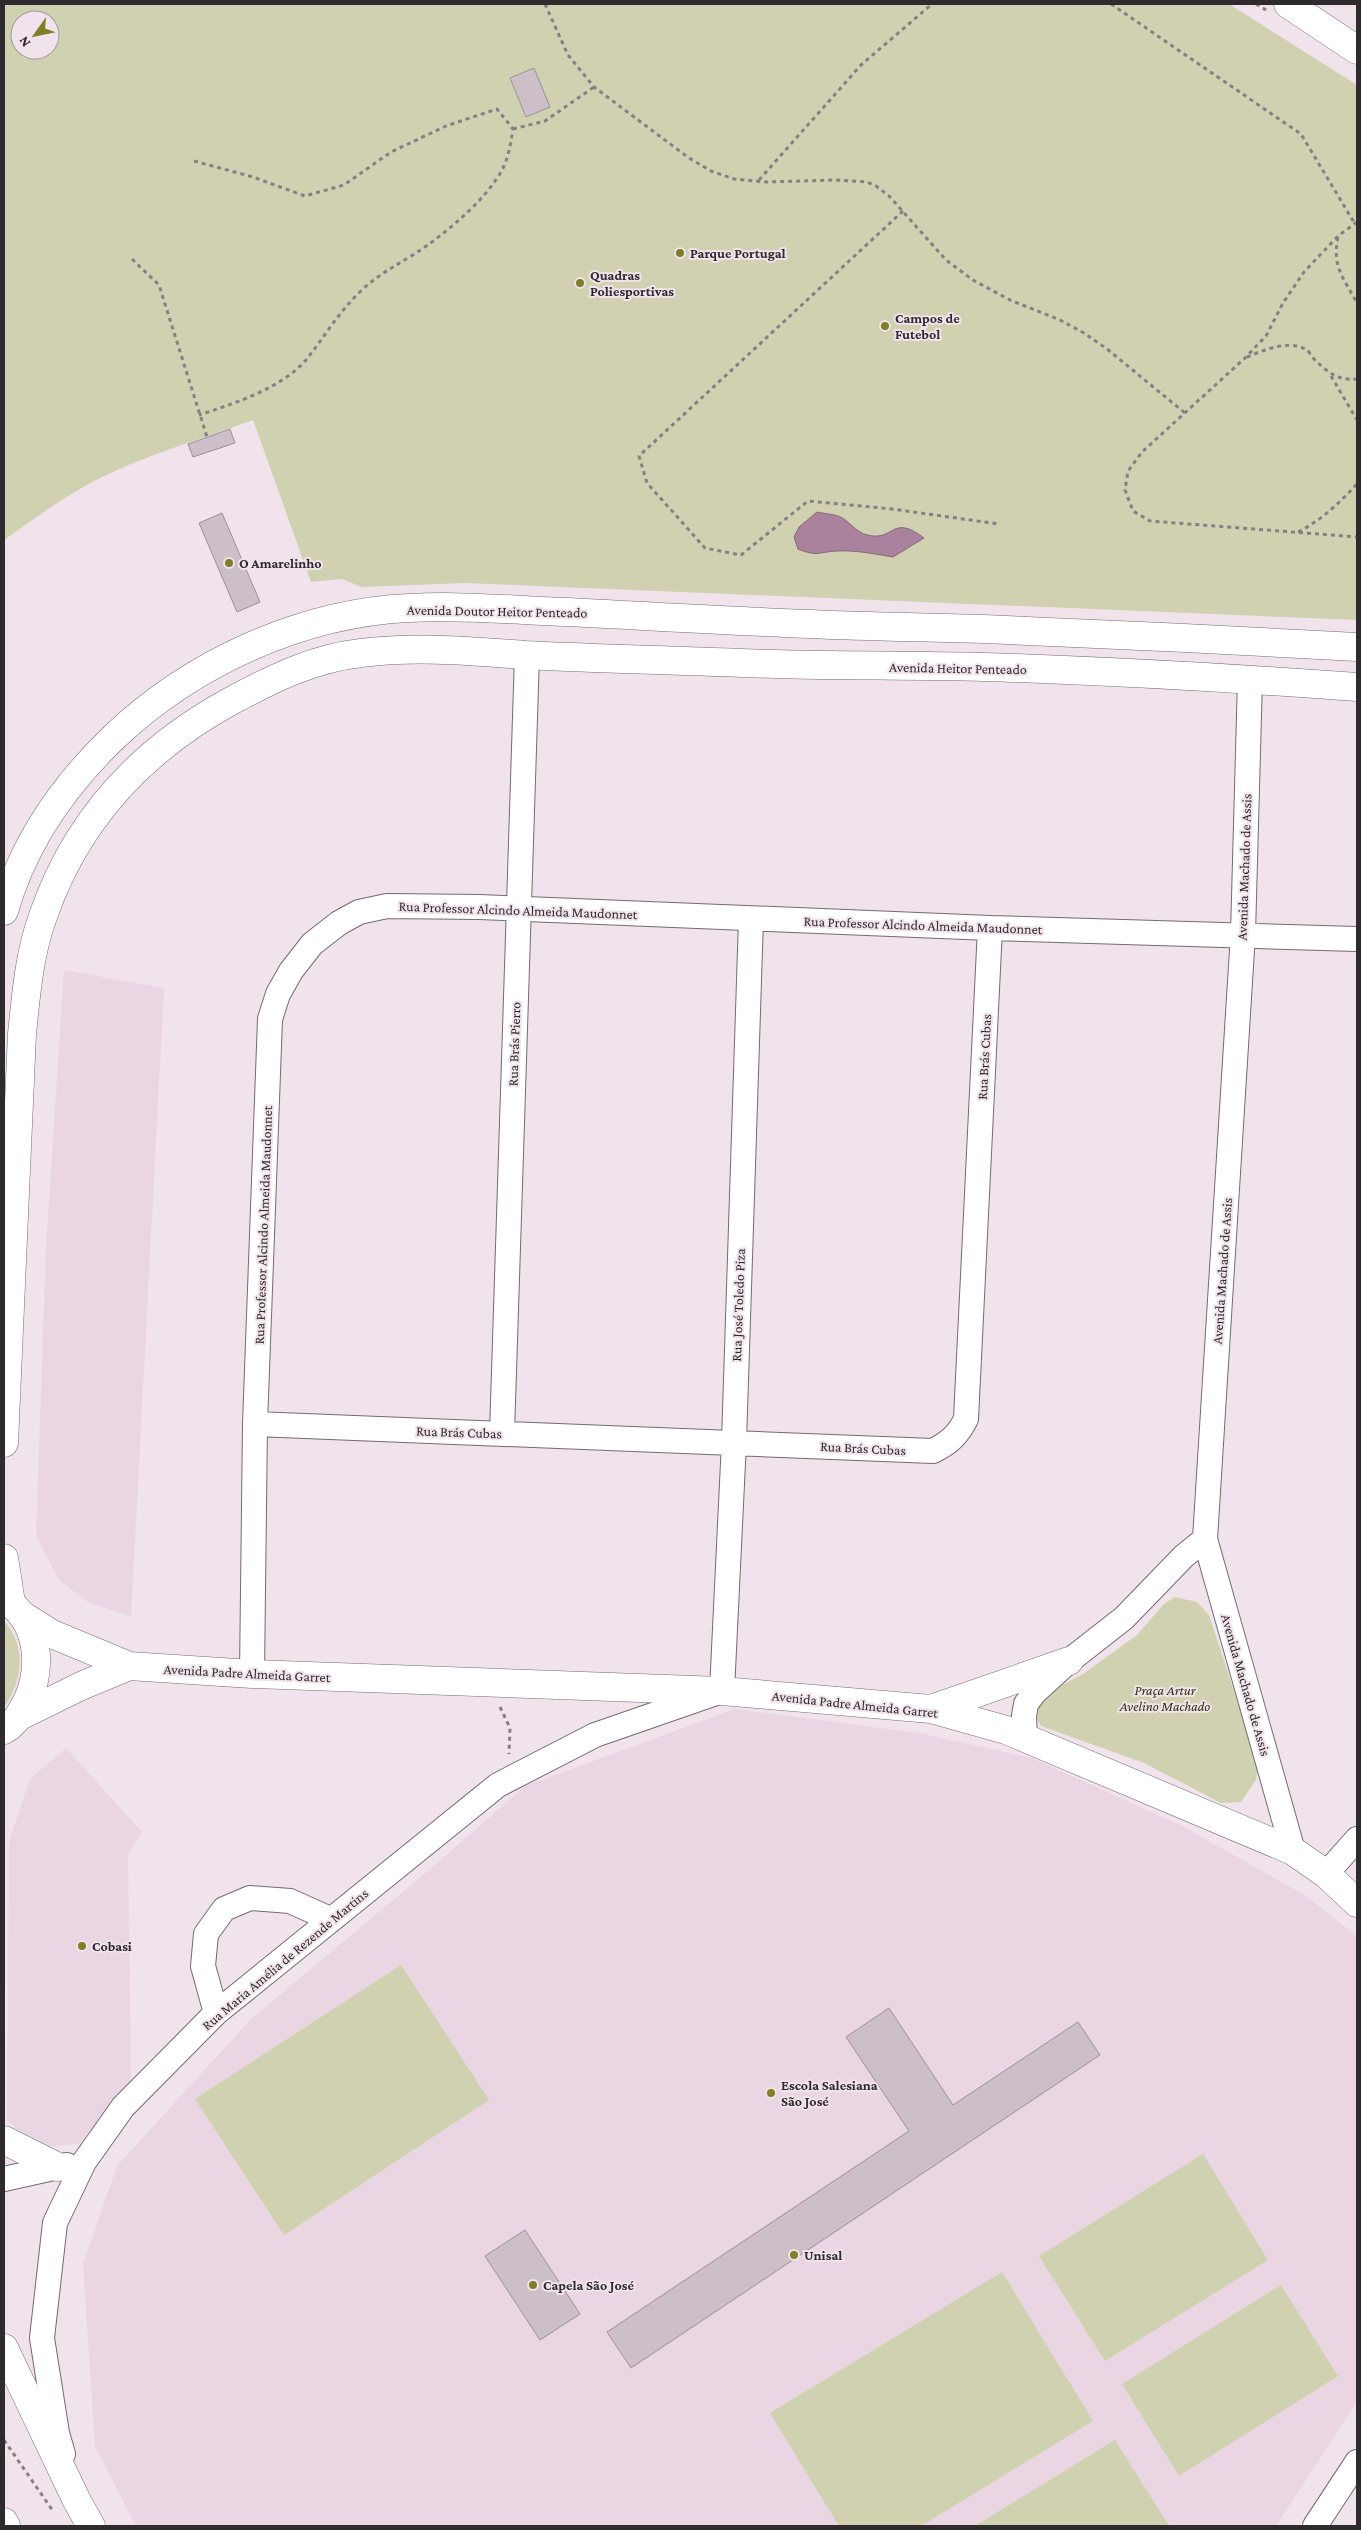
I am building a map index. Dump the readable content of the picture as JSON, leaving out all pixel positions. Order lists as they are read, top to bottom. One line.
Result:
{"streets":{"main road":["Avenida Doutor Heitor Penteado","Avenida Heitor Penteado","Avenida Padre Almeida Garret"],"street":["Avenida Machado de Assis","Rua Professor Alcindo Almeida Maudonnet","Rua Brás Pierro","Rua Brás Cubas","Rua José Toledo Piza","Rua Maria Amélia de Rezende Martins"]},"crossings":[["Avenida Heitor Penteado","Avenida Machado de Assis"],["Avenida Heitor Penteado","Rua Brás Pierro"],["Avenida Machado de Assis","Rua Professor Alcindo Almeida Maudonnet"],["Avenida Machado de Assis","Avenida Padre Almeida Garret"],["Rua Professor Alcindo Almeida Maudonnet","Rua Brás Pierro"],["Rua Professor Alcindo Almeida Maudonnet","Rua Brás Cubas"],["Rua Professor Alcindo Almeida Maudonnet","Rua José Toledo Piza"],["Rua Professor Alcindo Almeida Maudonnet","Avenida Padre Almeida Garret"],["Rua Brás Pierro","Rua Brás Cubas"],["Rua Brás Cubas","Rua José Toledo Piza"],["Rua José Toledo Piza","Avenida Padre Almeida Garret"],["Rua José Toledo Piza","Rua Maria Amélia de Rezende Martins"],["Avenida Padre Almeida Garret","Rua Maria Amélia de Rezende Martins"]],"parks":["Praça Artur Avelino Machado"],"places":["Parque Portugal","Quadras Poliesportivas","Campos de Futebol","O Amarelinho","Cobasi","Escola Salesiana São José","Unisal","Capela São José"],"north":"bottom left"}
